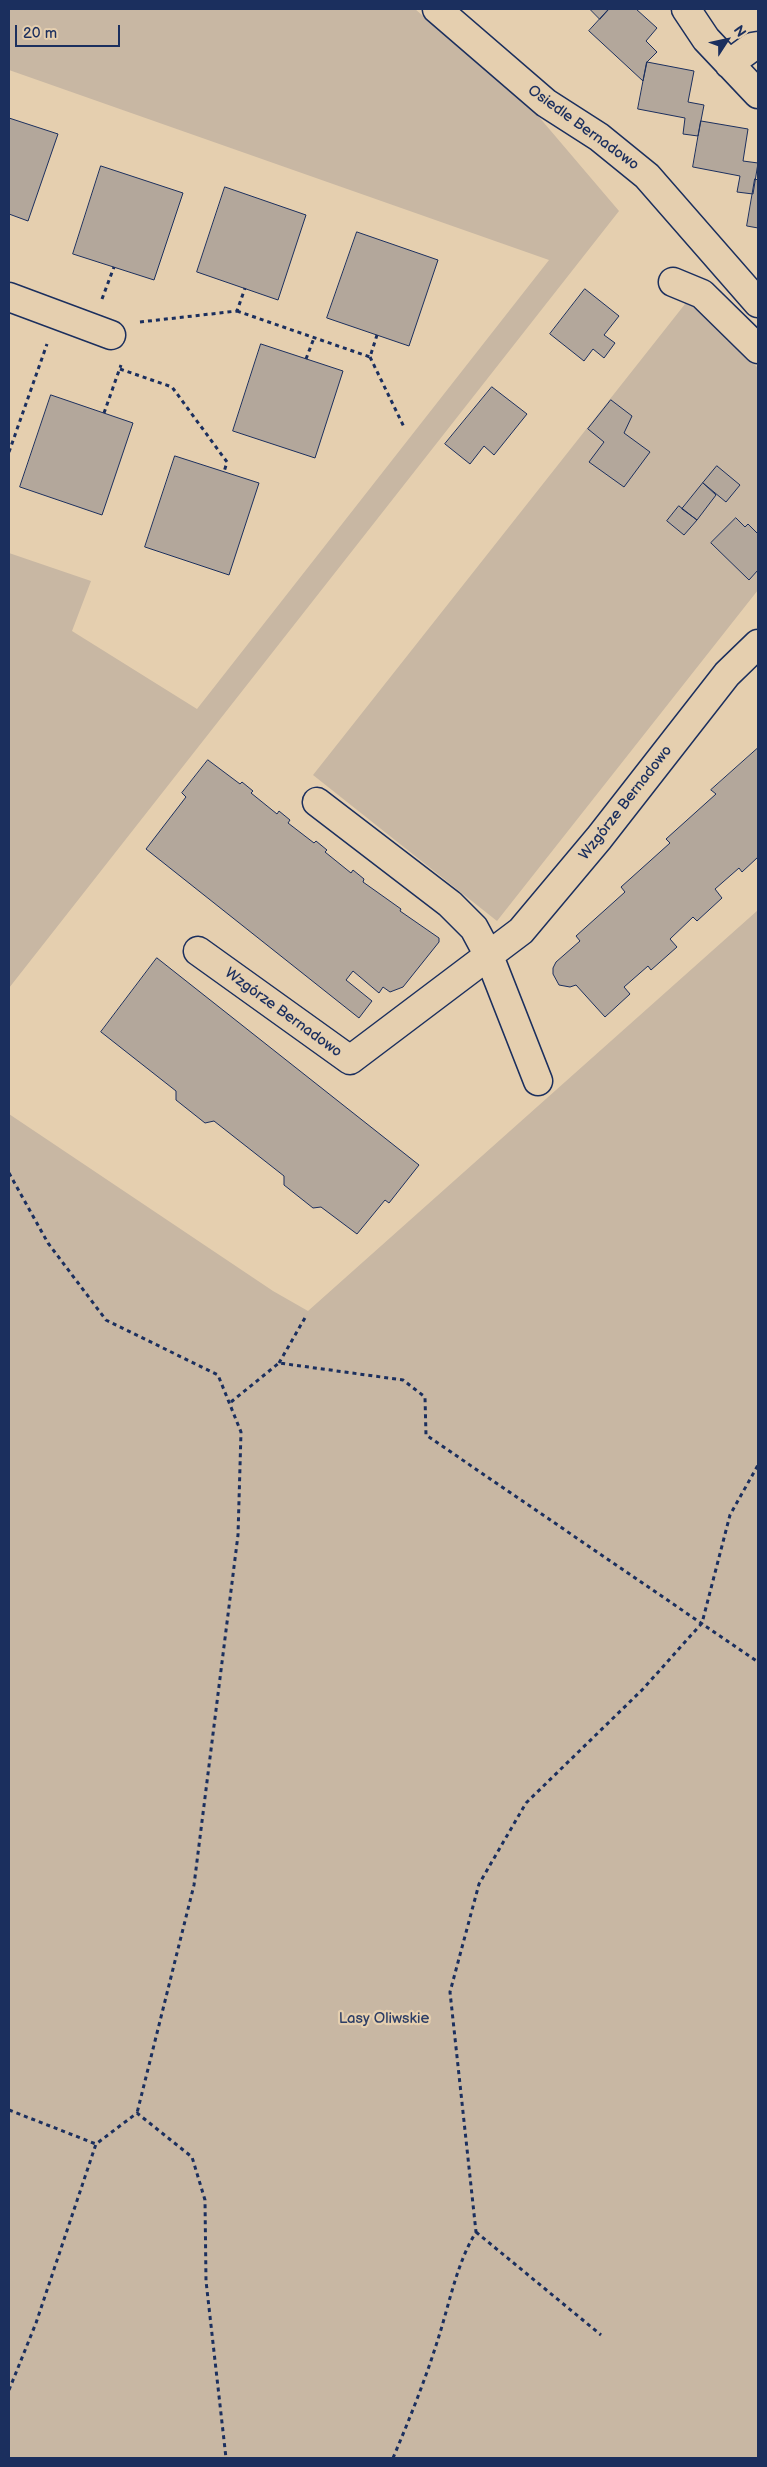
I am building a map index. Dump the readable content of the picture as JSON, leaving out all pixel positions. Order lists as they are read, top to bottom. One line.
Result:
{"streets":{"street":["Osiedle Bernadowo","Wzgórze Bernadowo"]},"parks":["Lasy Oliwskie"],"scale_bar":"20 m","north":"top right"}
